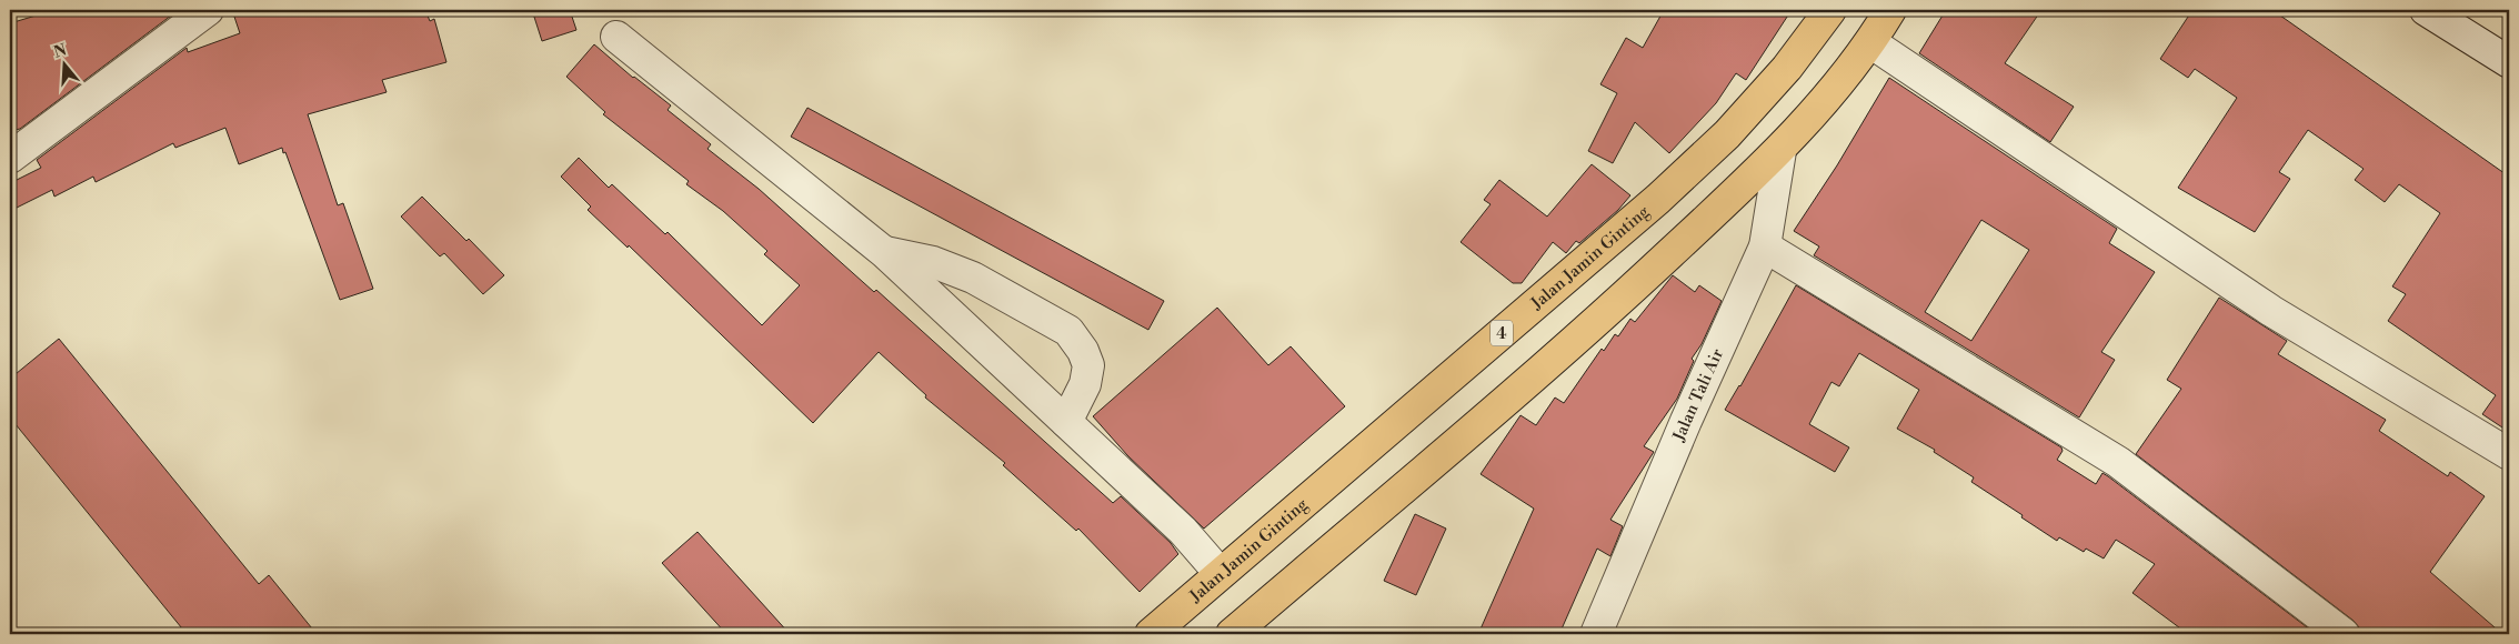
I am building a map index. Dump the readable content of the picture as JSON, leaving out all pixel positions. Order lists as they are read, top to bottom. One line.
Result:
{"streets":{"highway":["Jalan Jamin Ginting","4"],"street":["Jalan Tali Air"]},"north":"top"}
